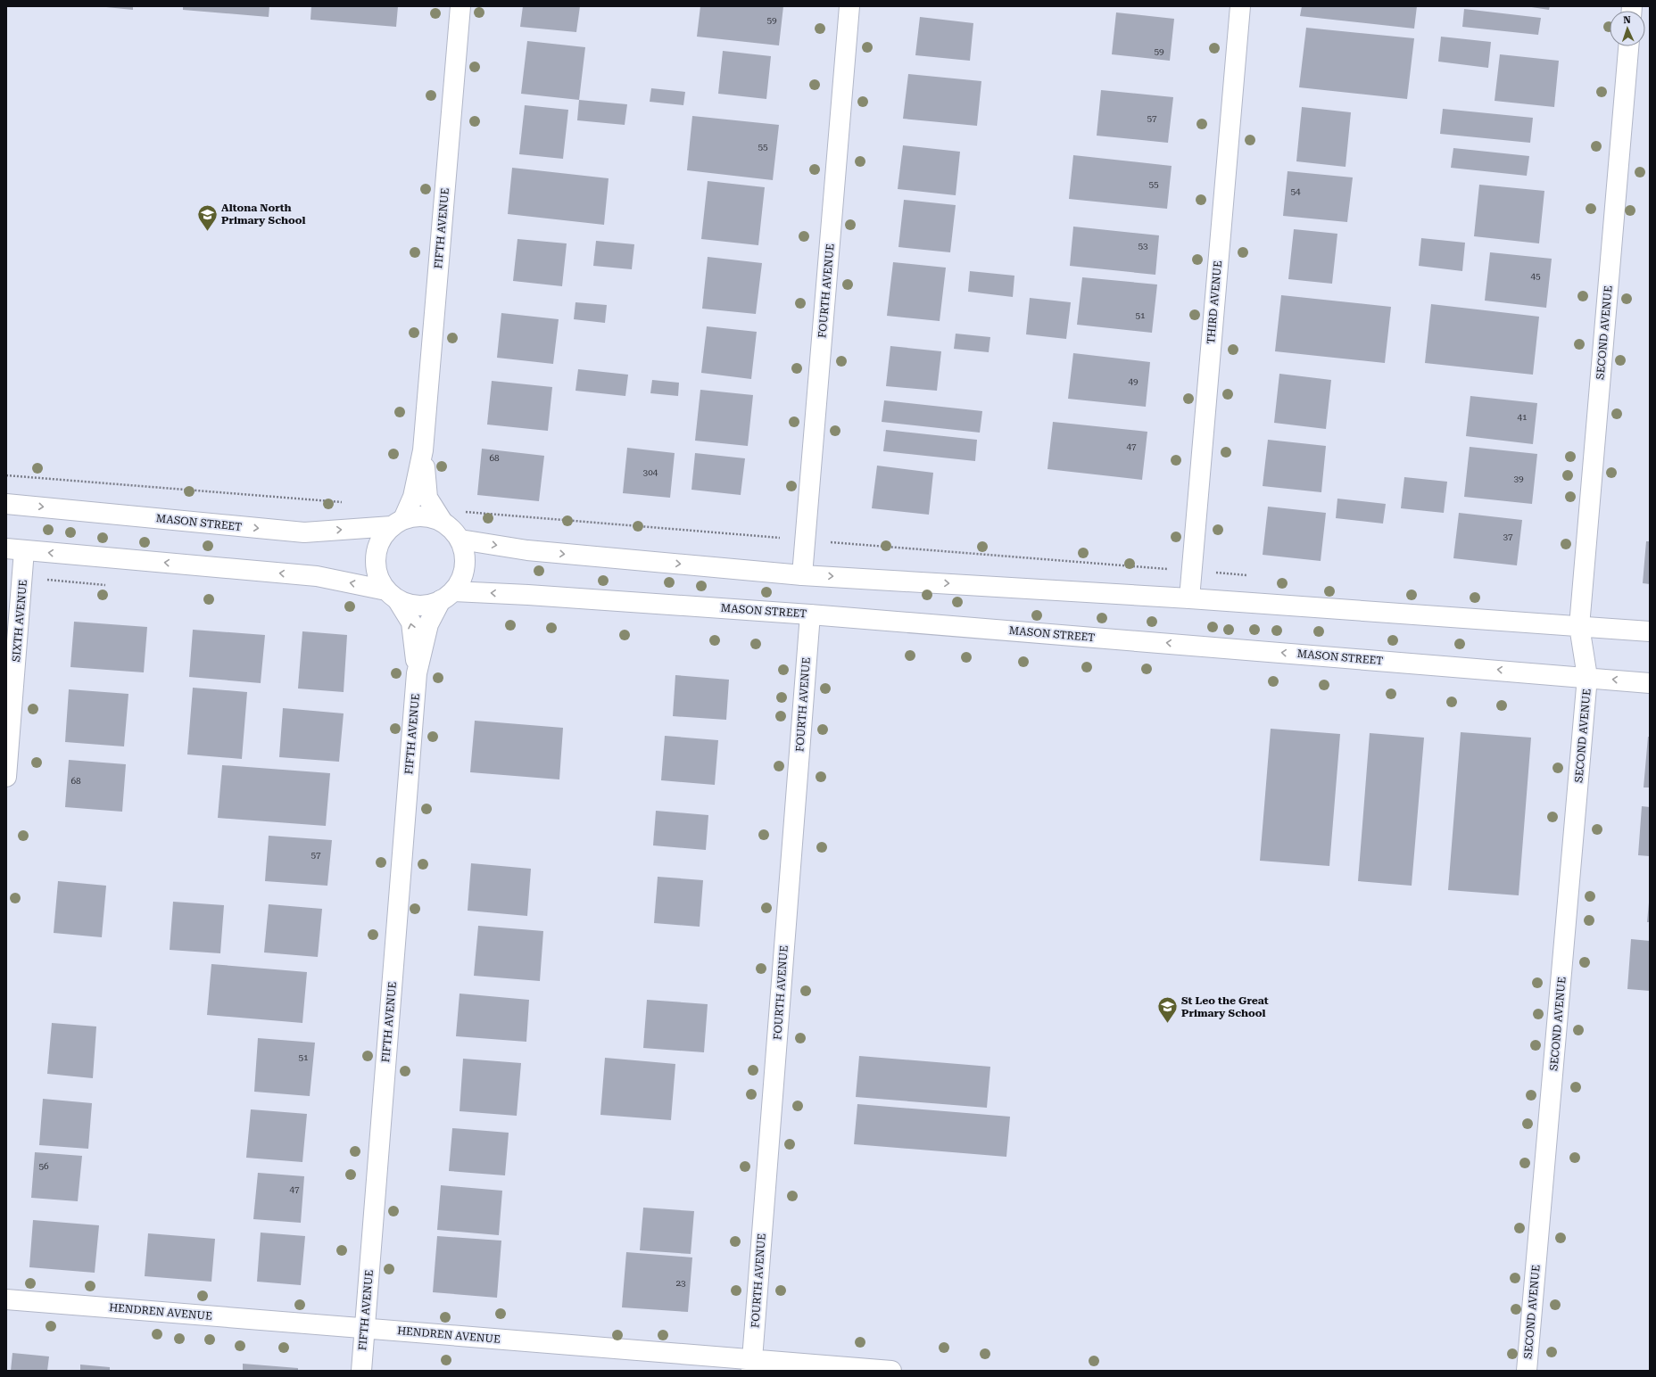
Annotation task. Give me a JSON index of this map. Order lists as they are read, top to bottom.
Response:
{
  "streets": {
    "street": [
      "FIFTH AVENUE",
      "FOURTH AVENUE",
      "THIRD AVENUE",
      "SECOND AVENUE",
      "MASON STREET",
      "SIXTH AVENUE",
      "HENDREN AVENUE"
    ]
  },
  "crossings": [
    ["FIFTH AVENUE", "MASON STREET"],
    ["FIFTH AVENUE", "HENDREN AVENUE"],
    ["FOURTH AVENUE", "MASON STREET"],
    ["FOURTH AVENUE", "HENDREN AVENUE"],
    ["SECOND AVENUE", "MASON STREET"]
  ],
  "places": {
    "school or university": ["Altona North Primary School", "St Leo the Great Primary School"]
  },
  "house_numbers": [
    "59",
    "59",
    "57",
    "55",
    "55",
    "54",
    "53",
    "45",
    "51",
    "49",
    "41",
    "47",
    "68",
    "304",
    "39",
    "37",
    "68",
    "57",
    "51",
    "56",
    "47",
    "23"
  ],
  "north": "top"
}
